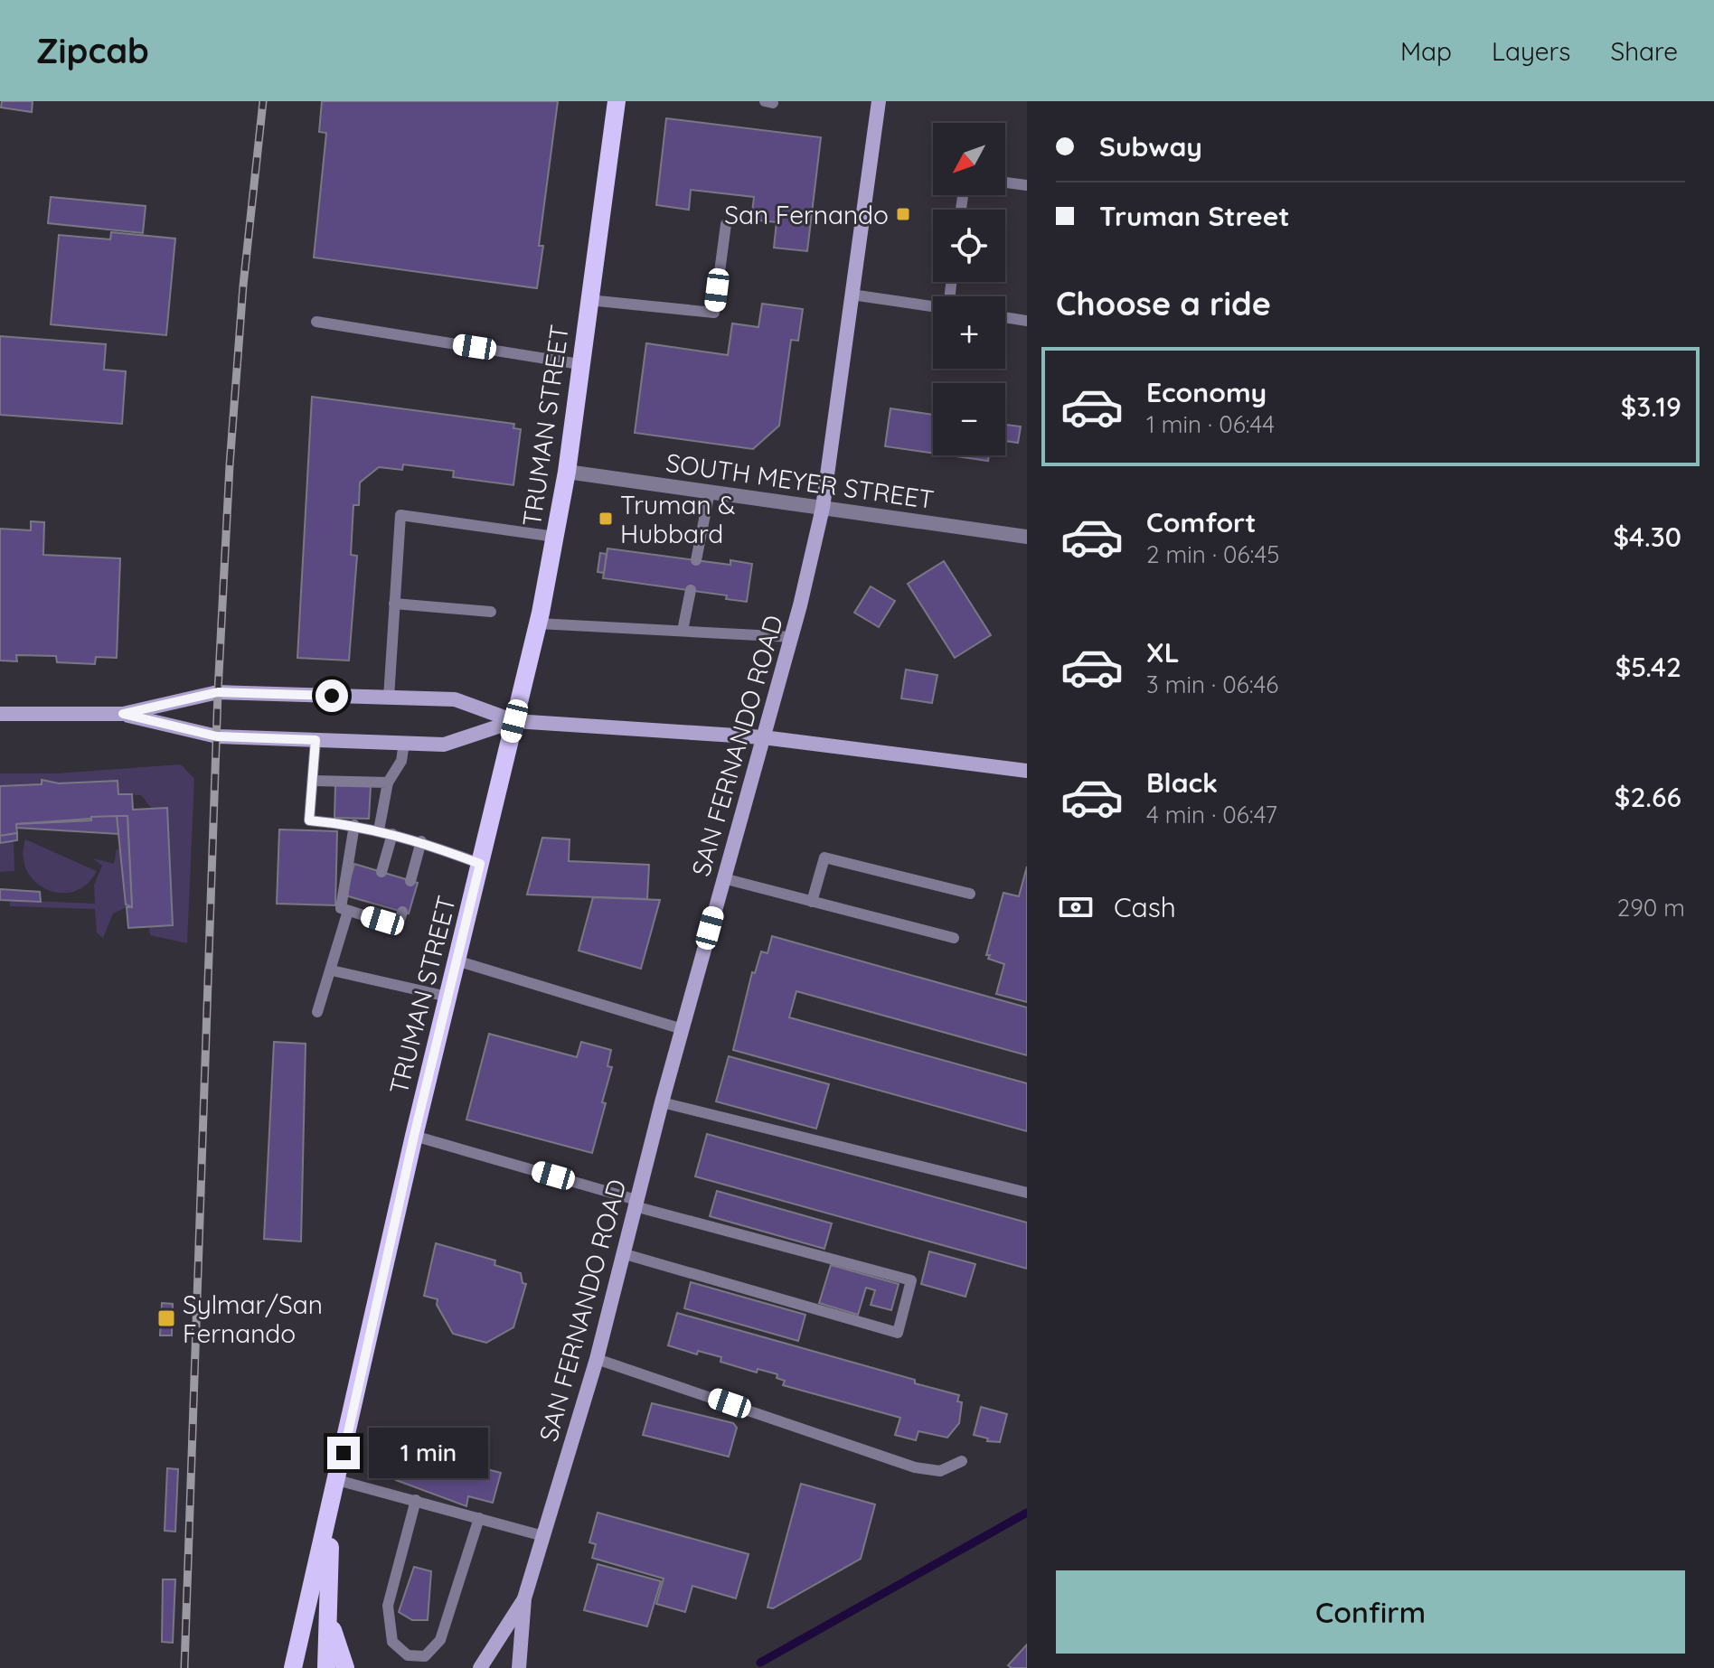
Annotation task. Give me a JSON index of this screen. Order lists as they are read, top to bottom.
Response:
{
  "streets": {
    "main road": ["TRUMAN STREET", "SAN FERNANDO ROAD"],
    "street": ["SOUTH MEYER STREET"]
  },
  "crossings": [
    ["TRUMAN STREET", "SOUTH MEYER STREET"],
    ["SOUTH MEYER STREET", "SAN FERNANDO ROAD"]
  ],
  "places": {
    "transit": ["San Fernando", "Truman & Hubbard", "Sylmar/San Fernando"]
  },
  "north": "bottom left",
  "page": {
    "header": "Zipcab",
    "nav": ["Map", "Layers", "Share"],
    "banner": ["Subway", "Truman Street"],
    "map_buttons": ["+", "−"],
    "heading": "Choose a ride",
    "list": [
      {
        "name": "Economy",
        "note": "1 min · 06:44",
        "value": "$3.19"
      },
      {
        "name": "Comfort",
        "note": "2 min · 06:45",
        "value": "$4.30"
      },
      {
        "name": "XL",
        "note": "3 min · 06:46",
        "value": "$5.42"
      },
      {
        "name": "Black",
        "note": "4 min · 06:47",
        "value": "$2.66"
      }
    ],
    "pay": ["Cash", "290 m"],
    "bubble": "1 min",
    "buttons": "Confirm"
  }
}
